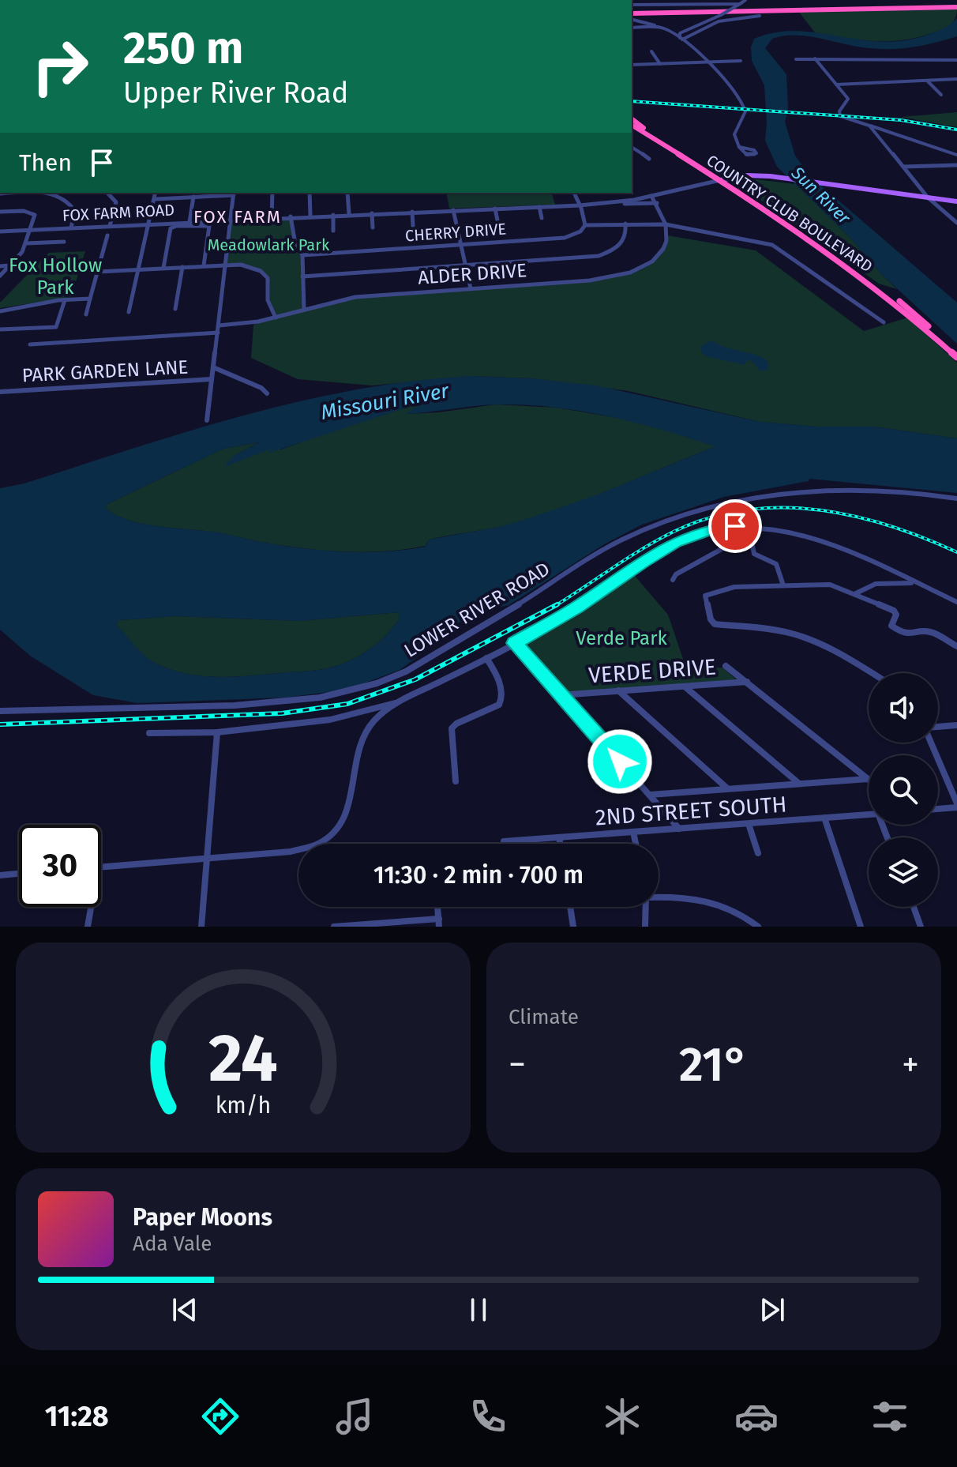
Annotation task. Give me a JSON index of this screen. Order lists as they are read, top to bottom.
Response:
{
  "streets": {
    "highway": ["COUNTRY CLUB BOULEVARD"],
    "street": [
      "FOX FARM ROAD",
      "CHERRY DRIVE",
      "ALDER DRIVE",
      "PARK GARDEN LANE",
      "LOWER RIVER ROAD",
      "VERDE DRIVE",
      "2ND STREET SOUTH"
    ]
  },
  "crossings": [
    ["FOX FARM ROAD", "COUNTRY CLUB BOULEVARD"]
  ],
  "districts": ["FOX FARM"],
  "water": ["Sun River", "Missouri River"],
  "parks": ["Meadowlark Park", "Fox Hollow Park", "Verde Park"],
  "page": {
    "turn": ["250 m", "Upper River Road"],
    "then": "Then",
    "limit": "30",
    "trip": "11:30 · 2 min · 700 m",
    "tile": "Climate",
    "heat": ["−", "21°", "+"],
    "song": ["Paper Moons", "Ada Vale"],
    "tabs": "11:28",
    "gauge": ["24", "km/h"]
  }
}
